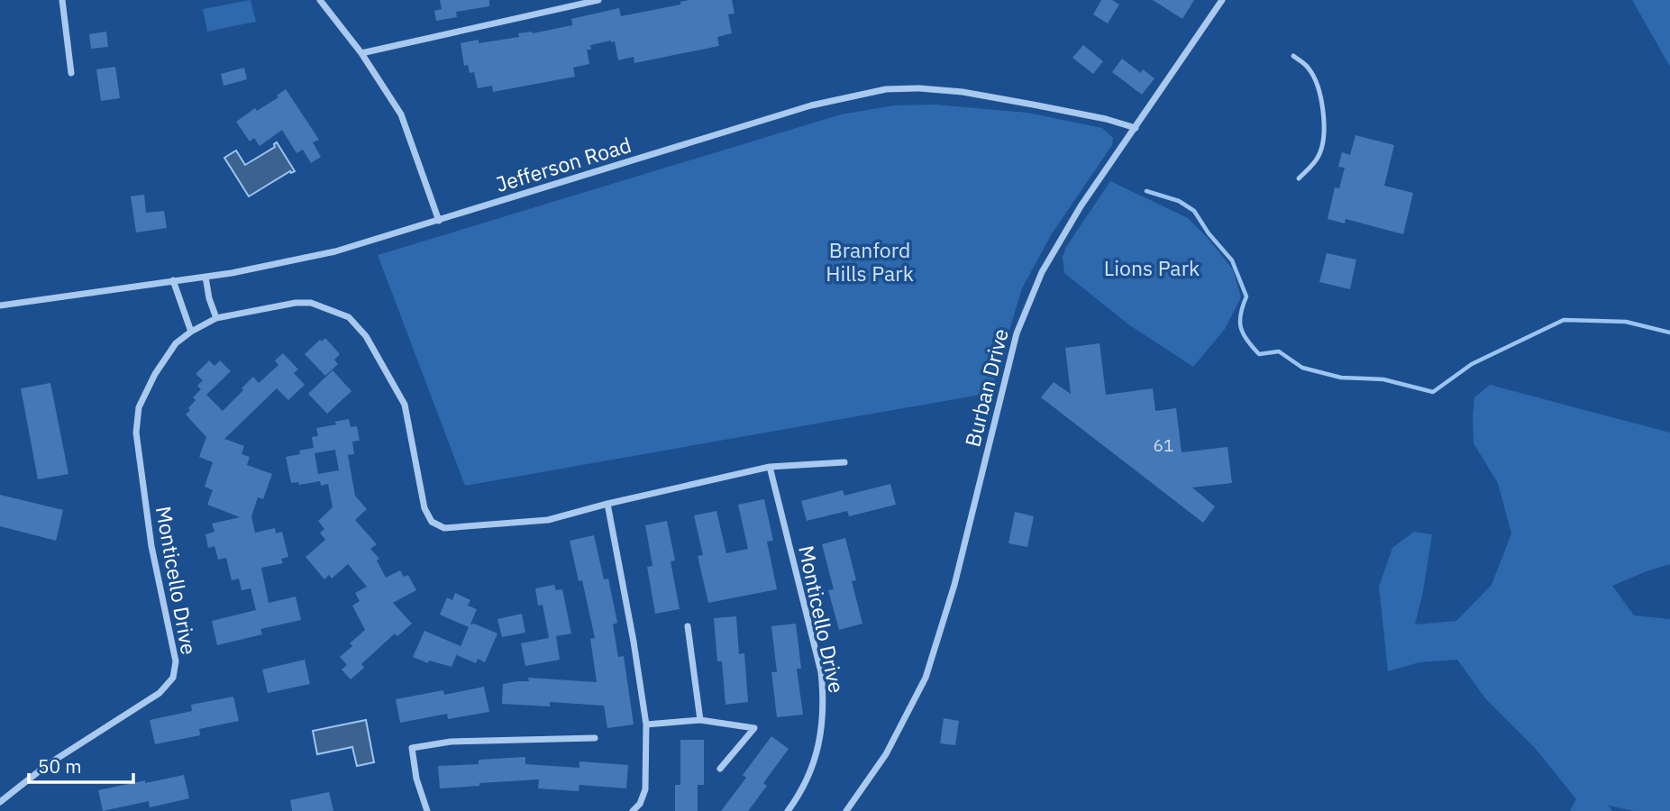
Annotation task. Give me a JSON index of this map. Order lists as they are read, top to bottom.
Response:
{
  "streets": {
    "street": ["Jefferson Road", "Burban Drive", "Monticello Drive"]
  },
  "crossings": [
    ["Jefferson Road", "Burban Drive"]
  ],
  "parks": ["Branford Hills Park", "Lions Park"],
  "house_numbers": ["61"],
  "scale_bar": "50 m"
}
